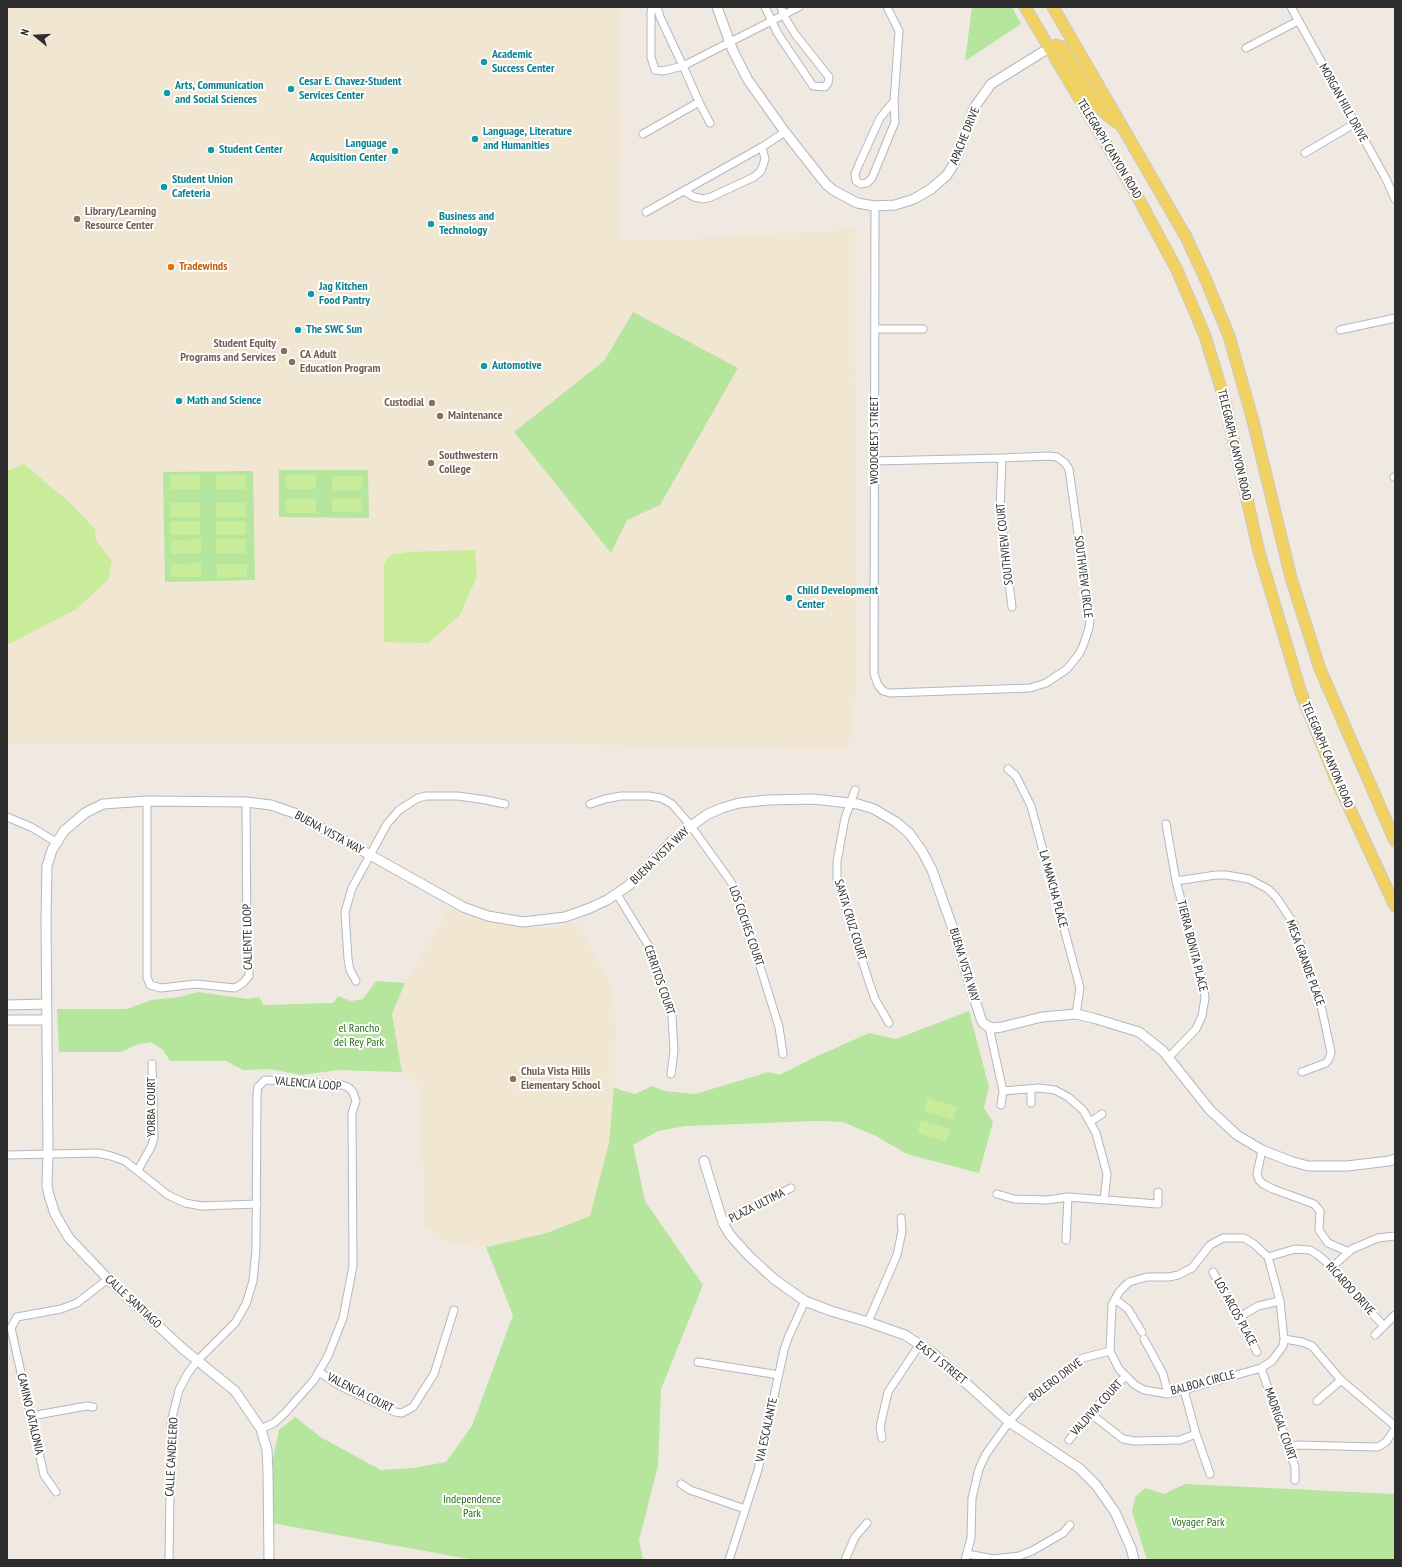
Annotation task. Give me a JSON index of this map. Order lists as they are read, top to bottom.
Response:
{
  "streets": {
    "main road": ["TELEGRAPH CANYON ROAD"],
    "street": [
      "MORGAN HILL DRIVE",
      "APACHE DRIVE",
      "WOODCREST STREET",
      "SOUTHVIEW COURT",
      "SOUTHVIEW CIRCLE",
      "BUENA VISTA WAY",
      "LA MANCHA PLACE",
      "SANTA CRUZ COURT",
      "LOS COCHES COURT",
      "CALIENTE LOOP",
      "TIERRA BONITA PLACE",
      "MESA GRANDE PLACE",
      "CERRITOS COURT",
      "VALENCIA LOOP",
      "YORBA COURT",
      "PLAZA ULTIMA",
      "RICARDO DRIVE",
      "CALLE SANTIAGO",
      "LOS ARCOS PLACE",
      "EAST J STREET",
      "BOLERO DRIVE",
      "BALBOA CIRCLE",
      "VALENCIA COURT",
      "VALDIVIA COURT",
      "CAMINO CATALONIA",
      "MADRIGAL COURT",
      "VIA ESCALANTE",
      "CALLE CANDELERO"
    ]
  },
  "crossings": [
    ["APACHE DRIVE", "TELEGRAPH CANYON ROAD"],
    ["APACHE DRIVE", "WOODCREST STREET"],
    ["WOODCREST STREET", "SOUTHVIEW CIRCLE"],
    ["SOUTHVIEW COURT", "SOUTHVIEW CIRCLE"],
    ["BUENA VISTA WAY", "SANTA CRUZ COURT"],
    ["BUENA VISTA WAY", "LOS COCHES COURT"],
    ["BUENA VISTA WAY", "CALIENTE LOOP"],
    ["BUENA VISTA WAY", "CERRITOS COURT"],
    ["BUENA VISTA WAY", "CALLE SANTIAGO"],
    ["TIERRA BONITA PLACE", "MESA GRANDE PLACE"],
    ["VALENCIA LOOP", "CALLE SANTIAGO"],
    ["VALENCIA LOOP", "VALENCIA COURT"],
    ["VALENCIA LOOP", "CALLE CANDELERO"],
    ["PLAZA ULTIMA", "EAST J STREET"],
    ["RICARDO DRIVE", "BALBOA CIRCLE"],
    ["CALLE SANTIAGO", "CAMINO CATALONIA"],
    ["CALLE SANTIAGO", "CALLE CANDELERO"],
    ["EAST J STREET", "BOLERO DRIVE"],
    ["EAST J STREET", "VIA ESCALANTE"],
    ["BOLERO DRIVE", "BALBOA CIRCLE"],
    ["BALBOA CIRCLE", "VALDIVIA COURT"],
    ["BALBOA CIRCLE", "MADRIGAL COURT"]
  ],
  "parks": ["el Rancho del Rey Park", "Independence Park", "Voyager Park"],
  "places": [
    "Academic Success Center",
    "Cesar E. Chavez-Student Services Center",
    "Arts, Communication and Social Sciences",
    "Language, Literature and Humanities",
    "Student Center",
    "Language Acquisition Center",
    "Student Union Cafeteria",
    "Library/Learning Resource Center",
    "Business and Technology",
    "Tradewinds",
    "Jag Kitchen Food Pantry",
    "The SWC Sun",
    "Student Equity Programs and Services",
    "CA Adult Education Program",
    "Automotive",
    "Math and Science",
    "Custodial",
    "Maintenance",
    "Southwestern College",
    "Child Development Center",
    "Chula Vista Hills Elementary School"
  ],
  "north": "left"
}
